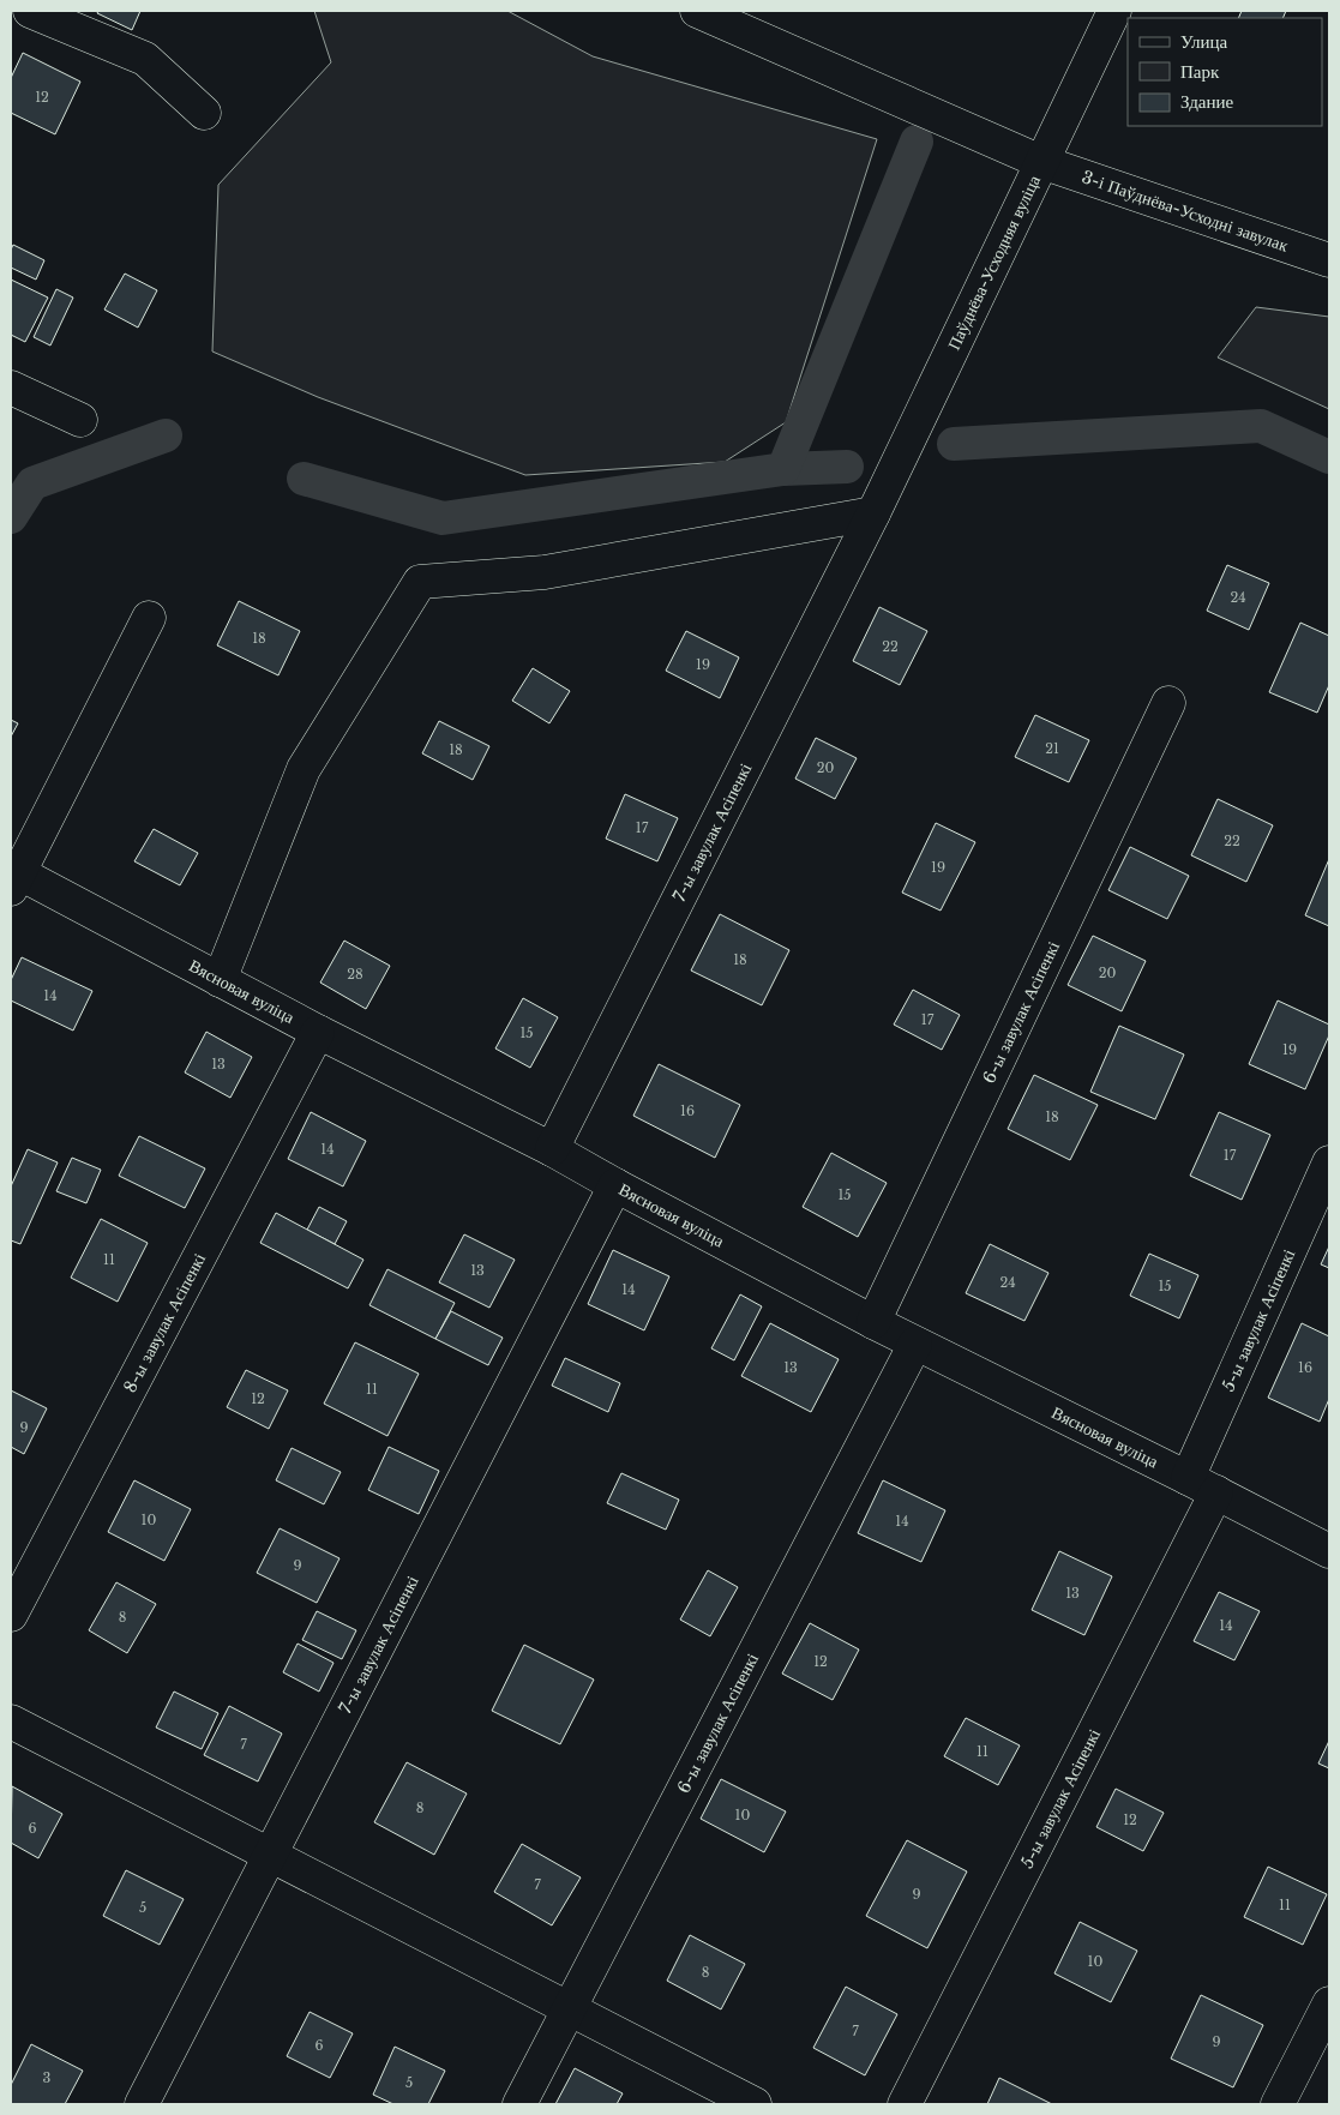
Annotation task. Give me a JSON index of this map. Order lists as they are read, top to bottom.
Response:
{
  "streets": {
    "street": [
      "3-і Паўднёва-Усходні завулак",
      "Паўднёва-Усходняя вуліца",
      "7-ы завулак Асіпенкі",
      "Вясновая вуліца",
      "6-ы завулак Асіпенкі",
      "5-ы завулак Асіпенкі",
      "8-ы завулак Асіпенкі"
    ]
  },
  "crossings": [
    ["3-і Паўднёва-Усходні завулак", "Паўднёва-Усходняя вуліца"],
    ["Паўднёва-Усходняя вуліца", "7-ы завулак Асіпенкі"],
    ["7-ы завулак Асіпенкі", "Вясновая вуліца"],
    ["Вясновая вуліца", "6-ы завулак Асіпенкі"],
    ["Вясновая вуліца", "5-ы завулак Асіпенкі"],
    ["Вясновая вуліца", "8-ы завулак Асіпенкі"]
  ],
  "house_numbers": [
    "12",
    "24",
    "18",
    "22",
    "19",
    "21",
    "18",
    "20",
    "17",
    "22",
    "19",
    "18",
    "20",
    "28",
    "14",
    "17",
    "15",
    "19",
    "13",
    "16",
    "18",
    "14",
    "17",
    "15",
    "11",
    "13",
    "24",
    "15",
    "14",
    "13",
    "16",
    "11",
    "12",
    "9",
    "10",
    "14",
    "9",
    "13",
    "8",
    "14",
    "12",
    "7",
    "11",
    "8",
    "10",
    "12",
    "6",
    "7",
    "9",
    "11",
    "5",
    "10",
    "8",
    "7",
    "9",
    "6",
    "3",
    "5"
  ],
  "legend": ["Улица", "Парк", "Здание"]
}
